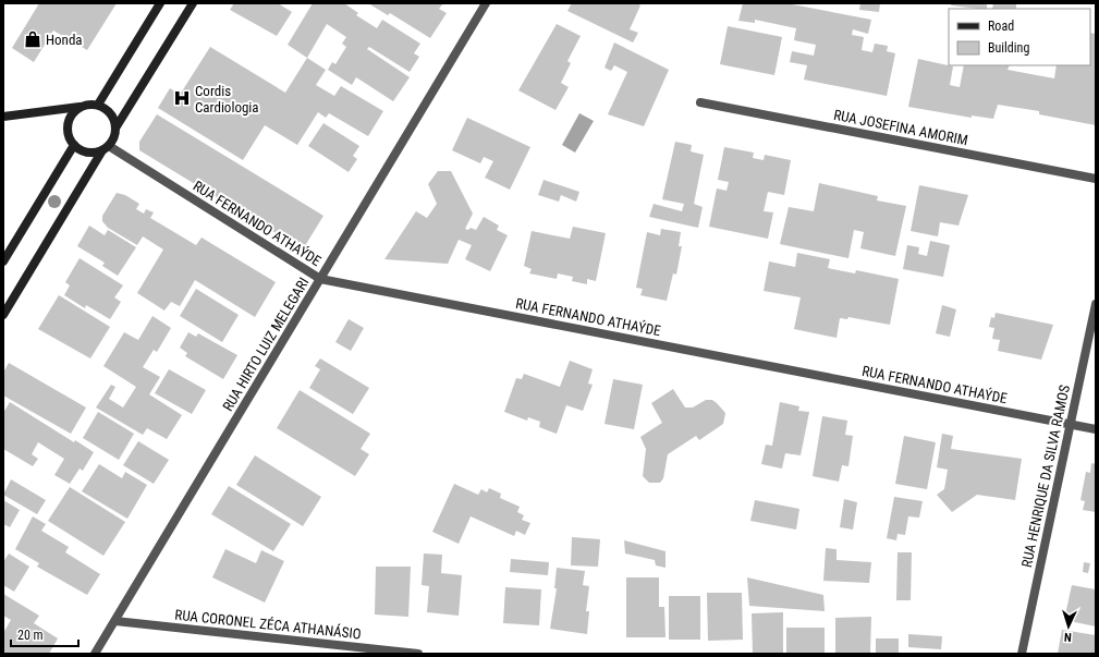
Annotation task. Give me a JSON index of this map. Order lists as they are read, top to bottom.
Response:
{
  "streets": {
    "street": [
      "RUA JOSEFINA AMORIM",
      "RUA FERNANDO ATHAÝDE",
      "RUA HIRTO LUIZ MELEGARI",
      "RUA HENRIQUE DA SILVA RAMOS",
      "RUA CORONEL ZÉCA ATHANÁSIO"
    ]
  },
  "crossings": [
    ["RUA FERNANDO ATHAÝDE", "RUA HIRTO LUIZ MELEGARI"],
    ["RUA FERNANDO ATHAÝDE", "RUA HENRIQUE DA SILVA RAMOS"],
    ["RUA HIRTO LUIZ MELEGARI", "RUA CORONEL ZÉCA ATHANÁSIO"]
  ],
  "places": {
    "shop": ["Honda"],
    "hospital": ["Cordis Cardiologia"]
  },
  "legend": ["Road", "Building"],
  "scale_bar": "20 m",
  "north": "bottom"
}
